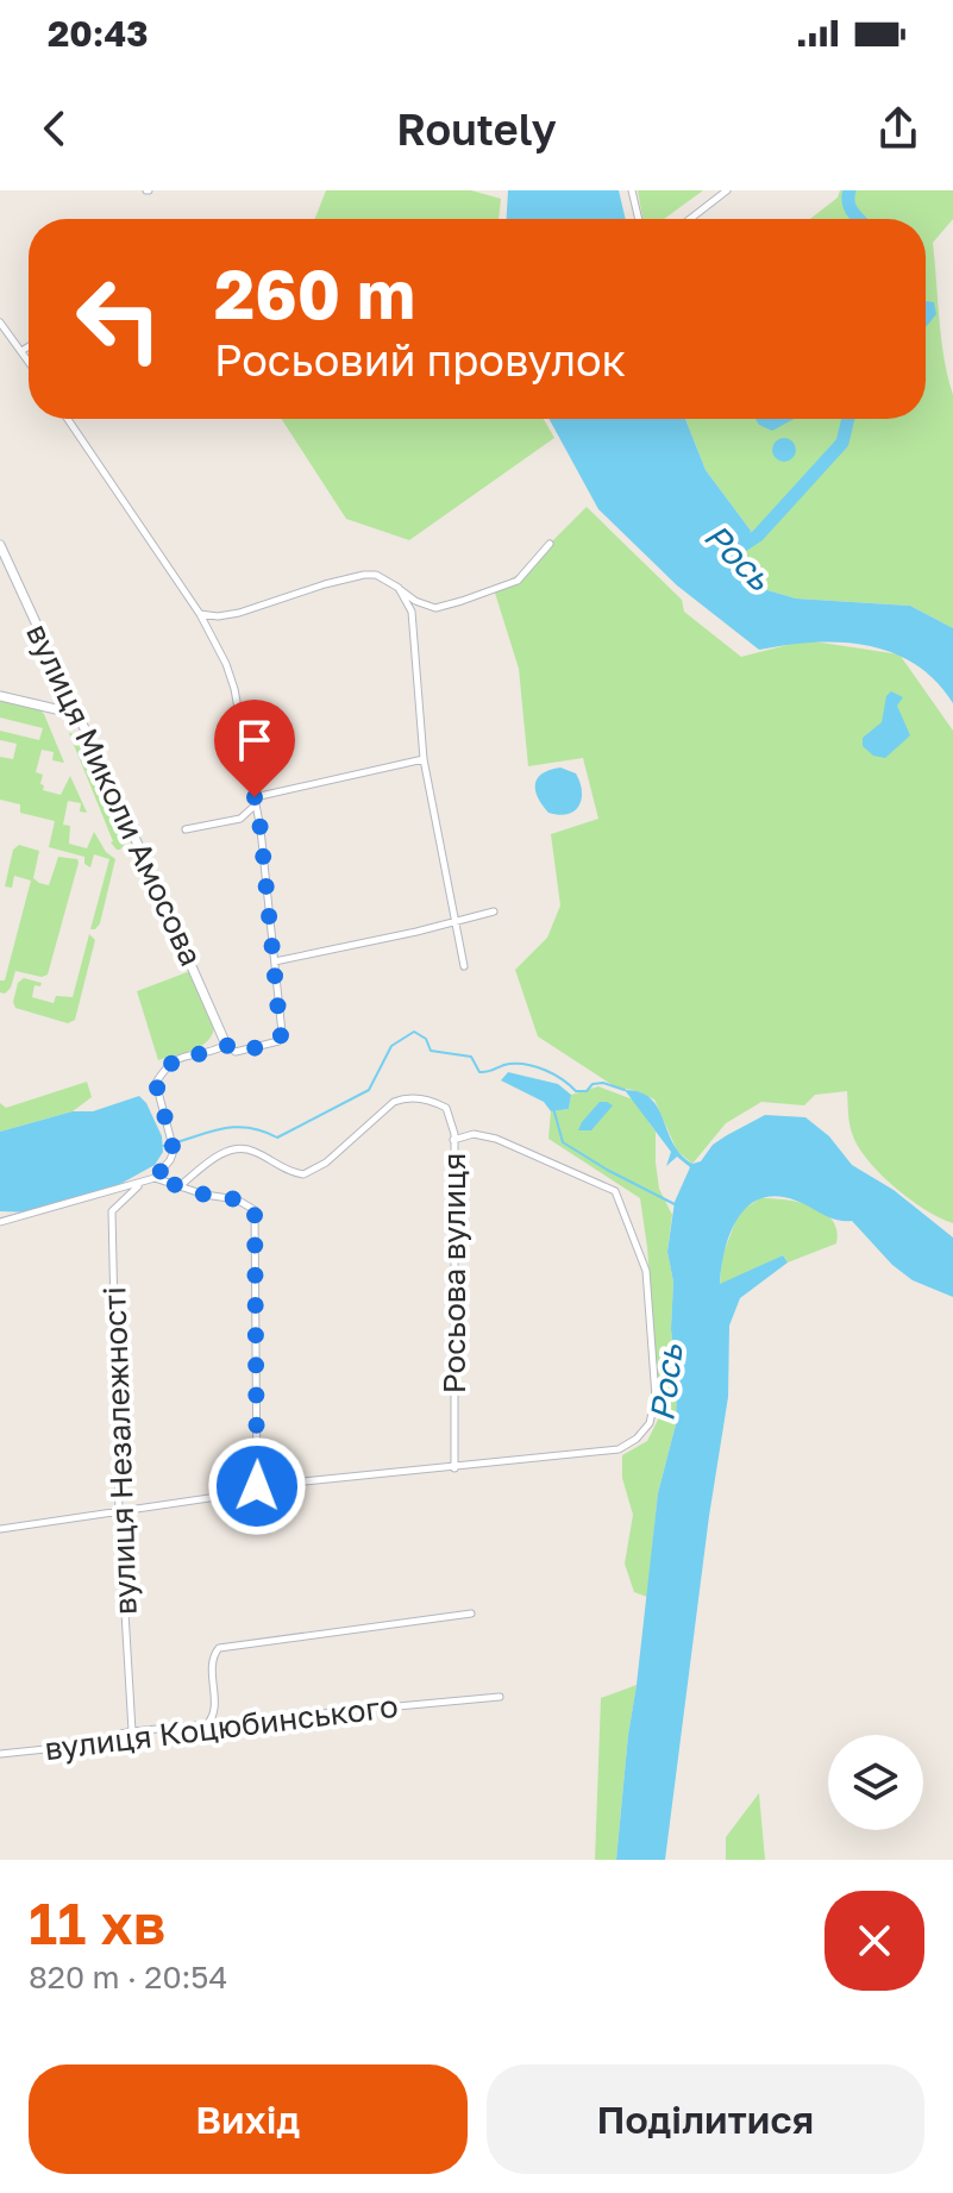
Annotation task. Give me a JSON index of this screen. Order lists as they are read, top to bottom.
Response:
{
  "streets": {
    "street": [
      "вулиця Миколи Амосова",
      "Росьова вулиця",
      "вулиця Незалежності",
      "вулиця Коцюбинського"
    ]
  },
  "crossings": [
    ["вулиця Незалежності", "вулиця Коцюбинського"]
  ],
  "water": ["Рось"],
  "page": {
    "status": "20:43",
    "header": "Routely",
    "turn": ["260 m", "Росьовий провулок"],
    "heading": ["11 хв", "820 m · 20:54"],
    "buttons": ["Вихід", "Поділитися"]
  }
}
